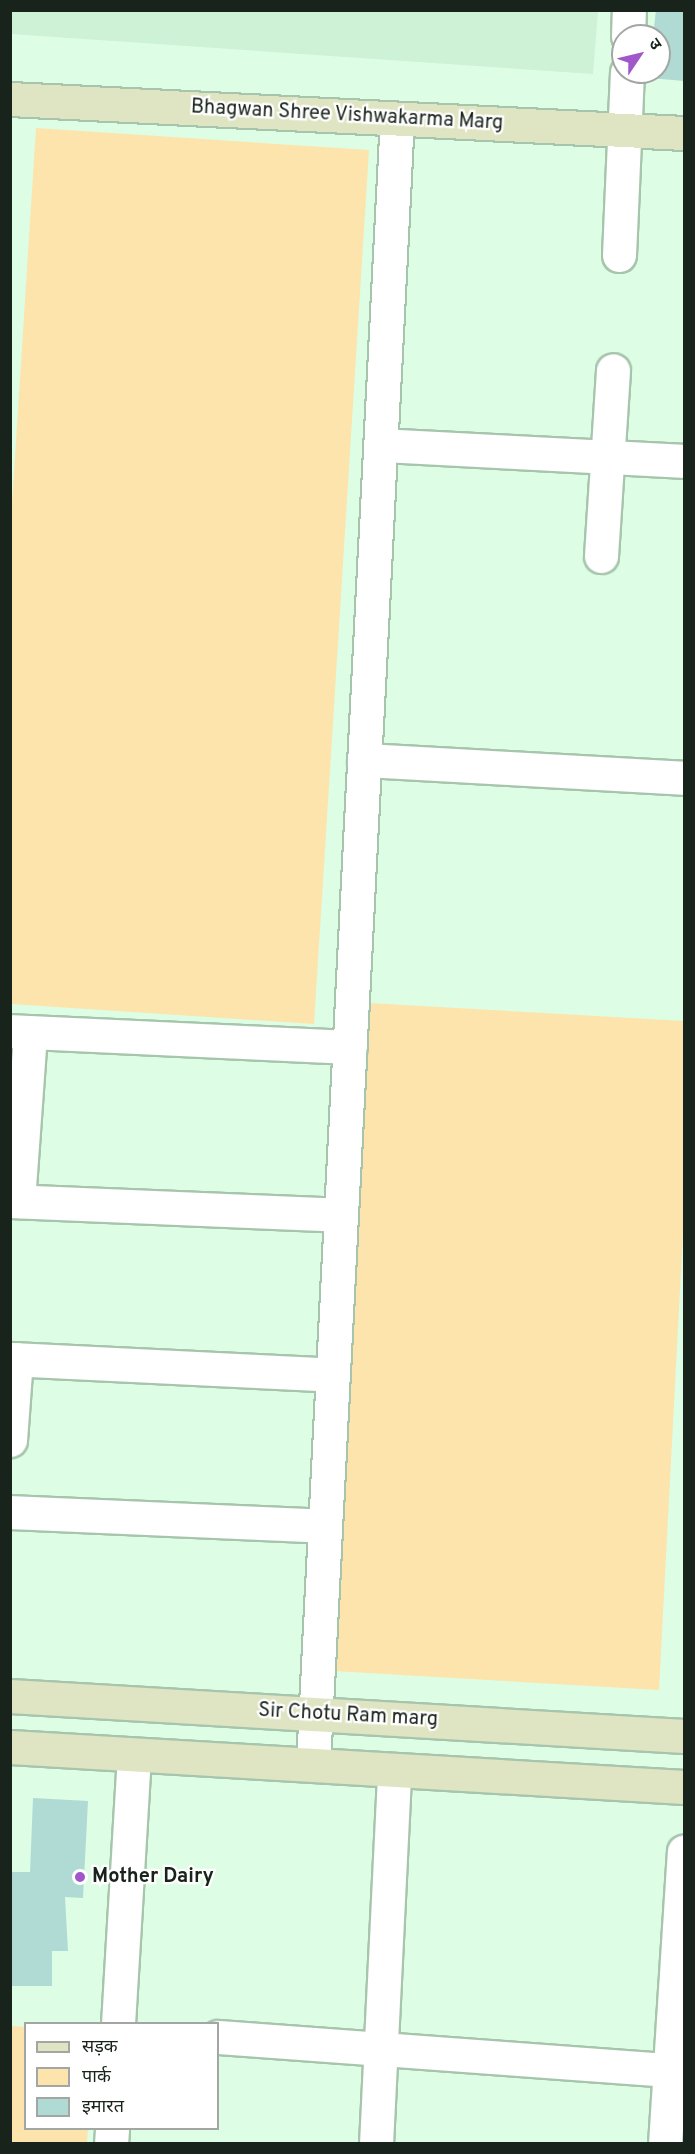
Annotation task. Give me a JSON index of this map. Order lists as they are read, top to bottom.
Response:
{
  "streets": {
    "street": ["Bhagwan Shree Vishwakarma Marg", "Sir Chotu Ram marg"]
  },
  "places": ["Mother Dairy"],
  "legend": ["सड़क", "पार्क", "इमारत"],
  "north": "top right"
}
